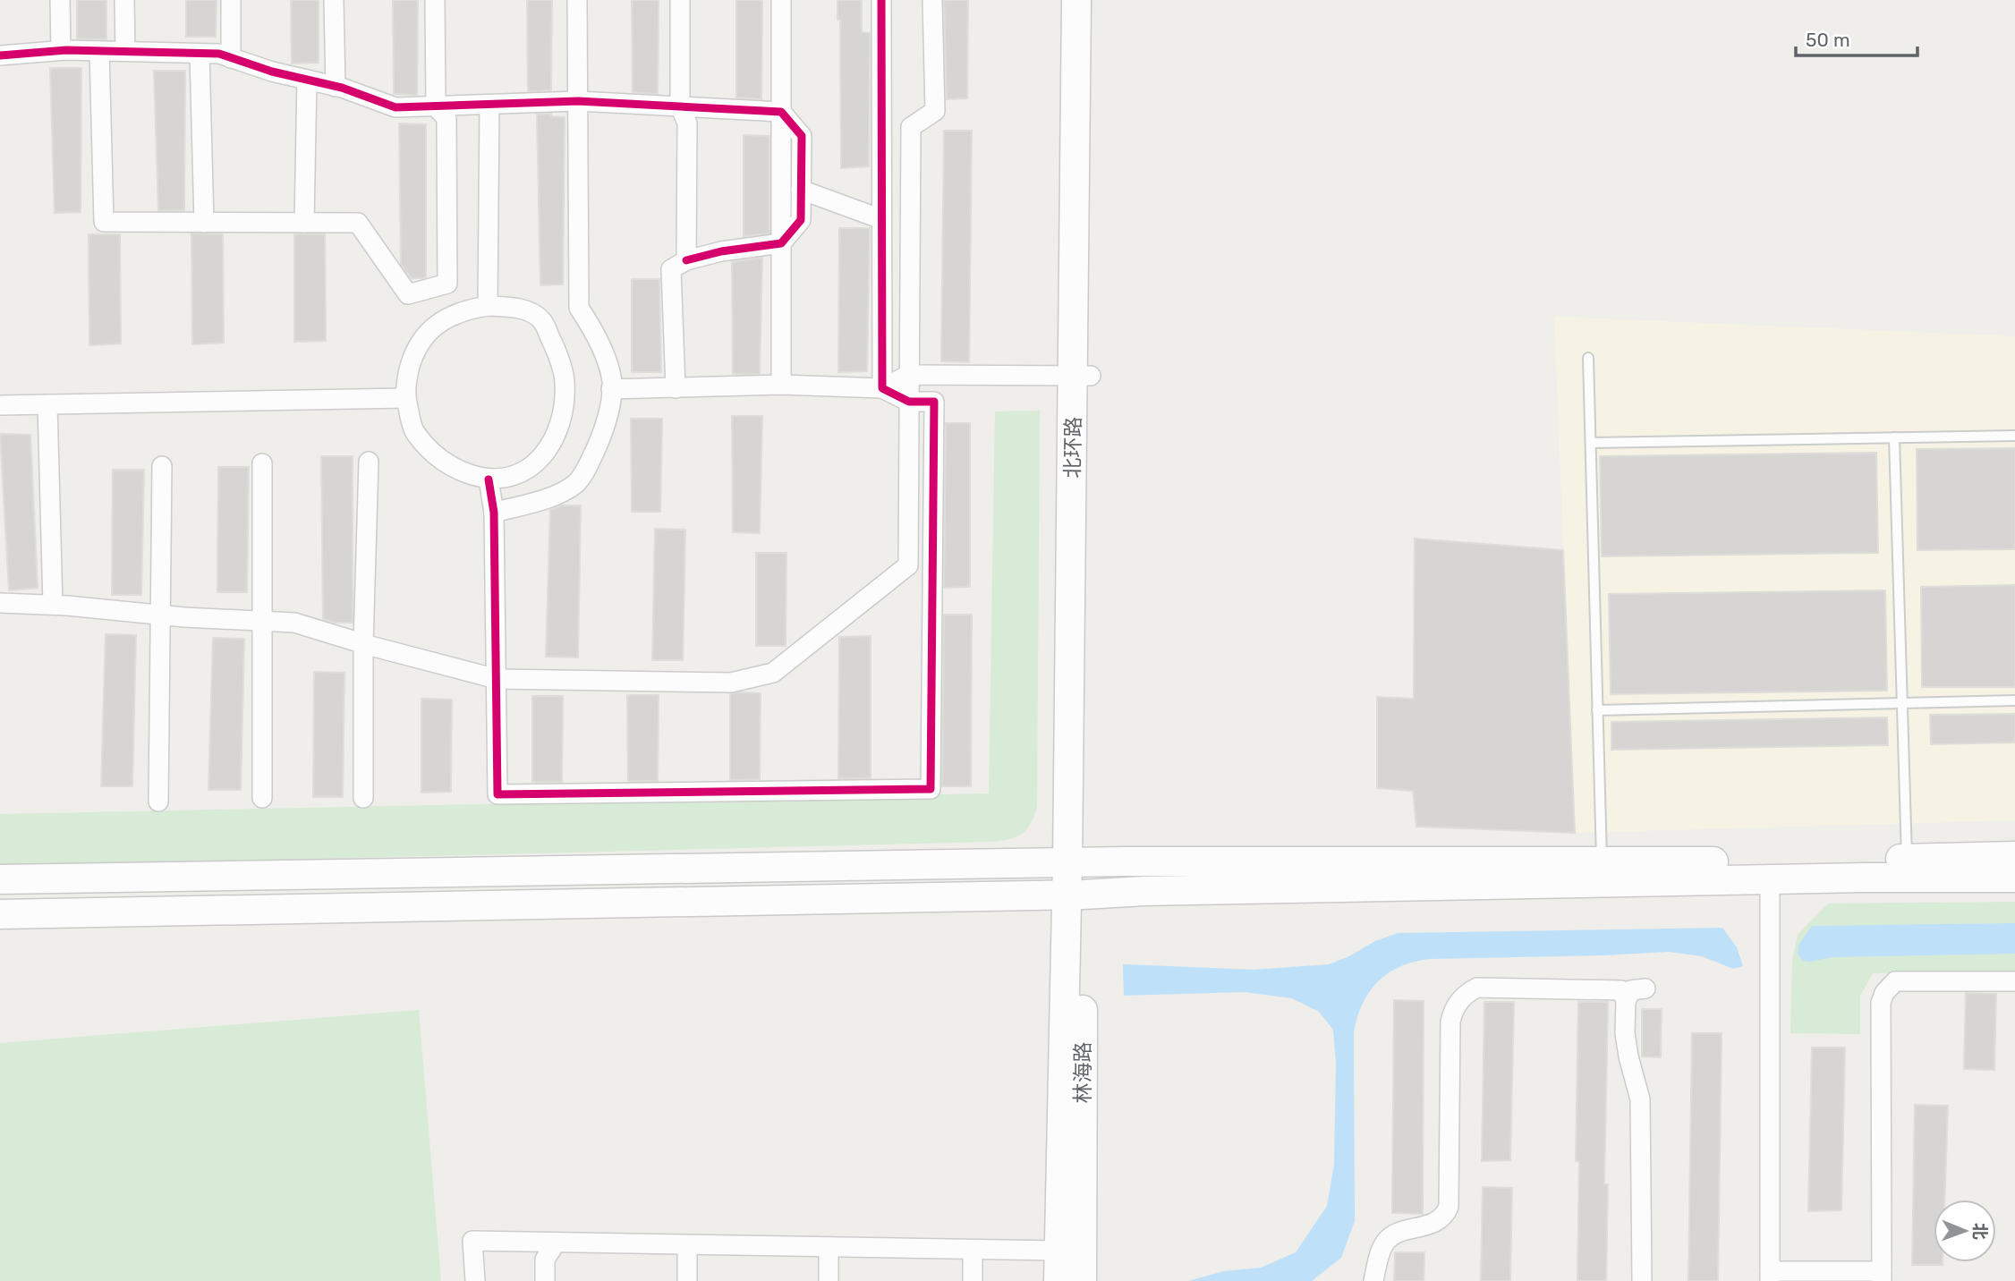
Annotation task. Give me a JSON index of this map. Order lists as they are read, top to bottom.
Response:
{
  "streets": {
    "main road": ["北环路", "林海路"]
  },
  "crossings": [
    ["北环路", "林海路"]
  ],
  "scale_bar": "50 m",
  "north": "right"
}
